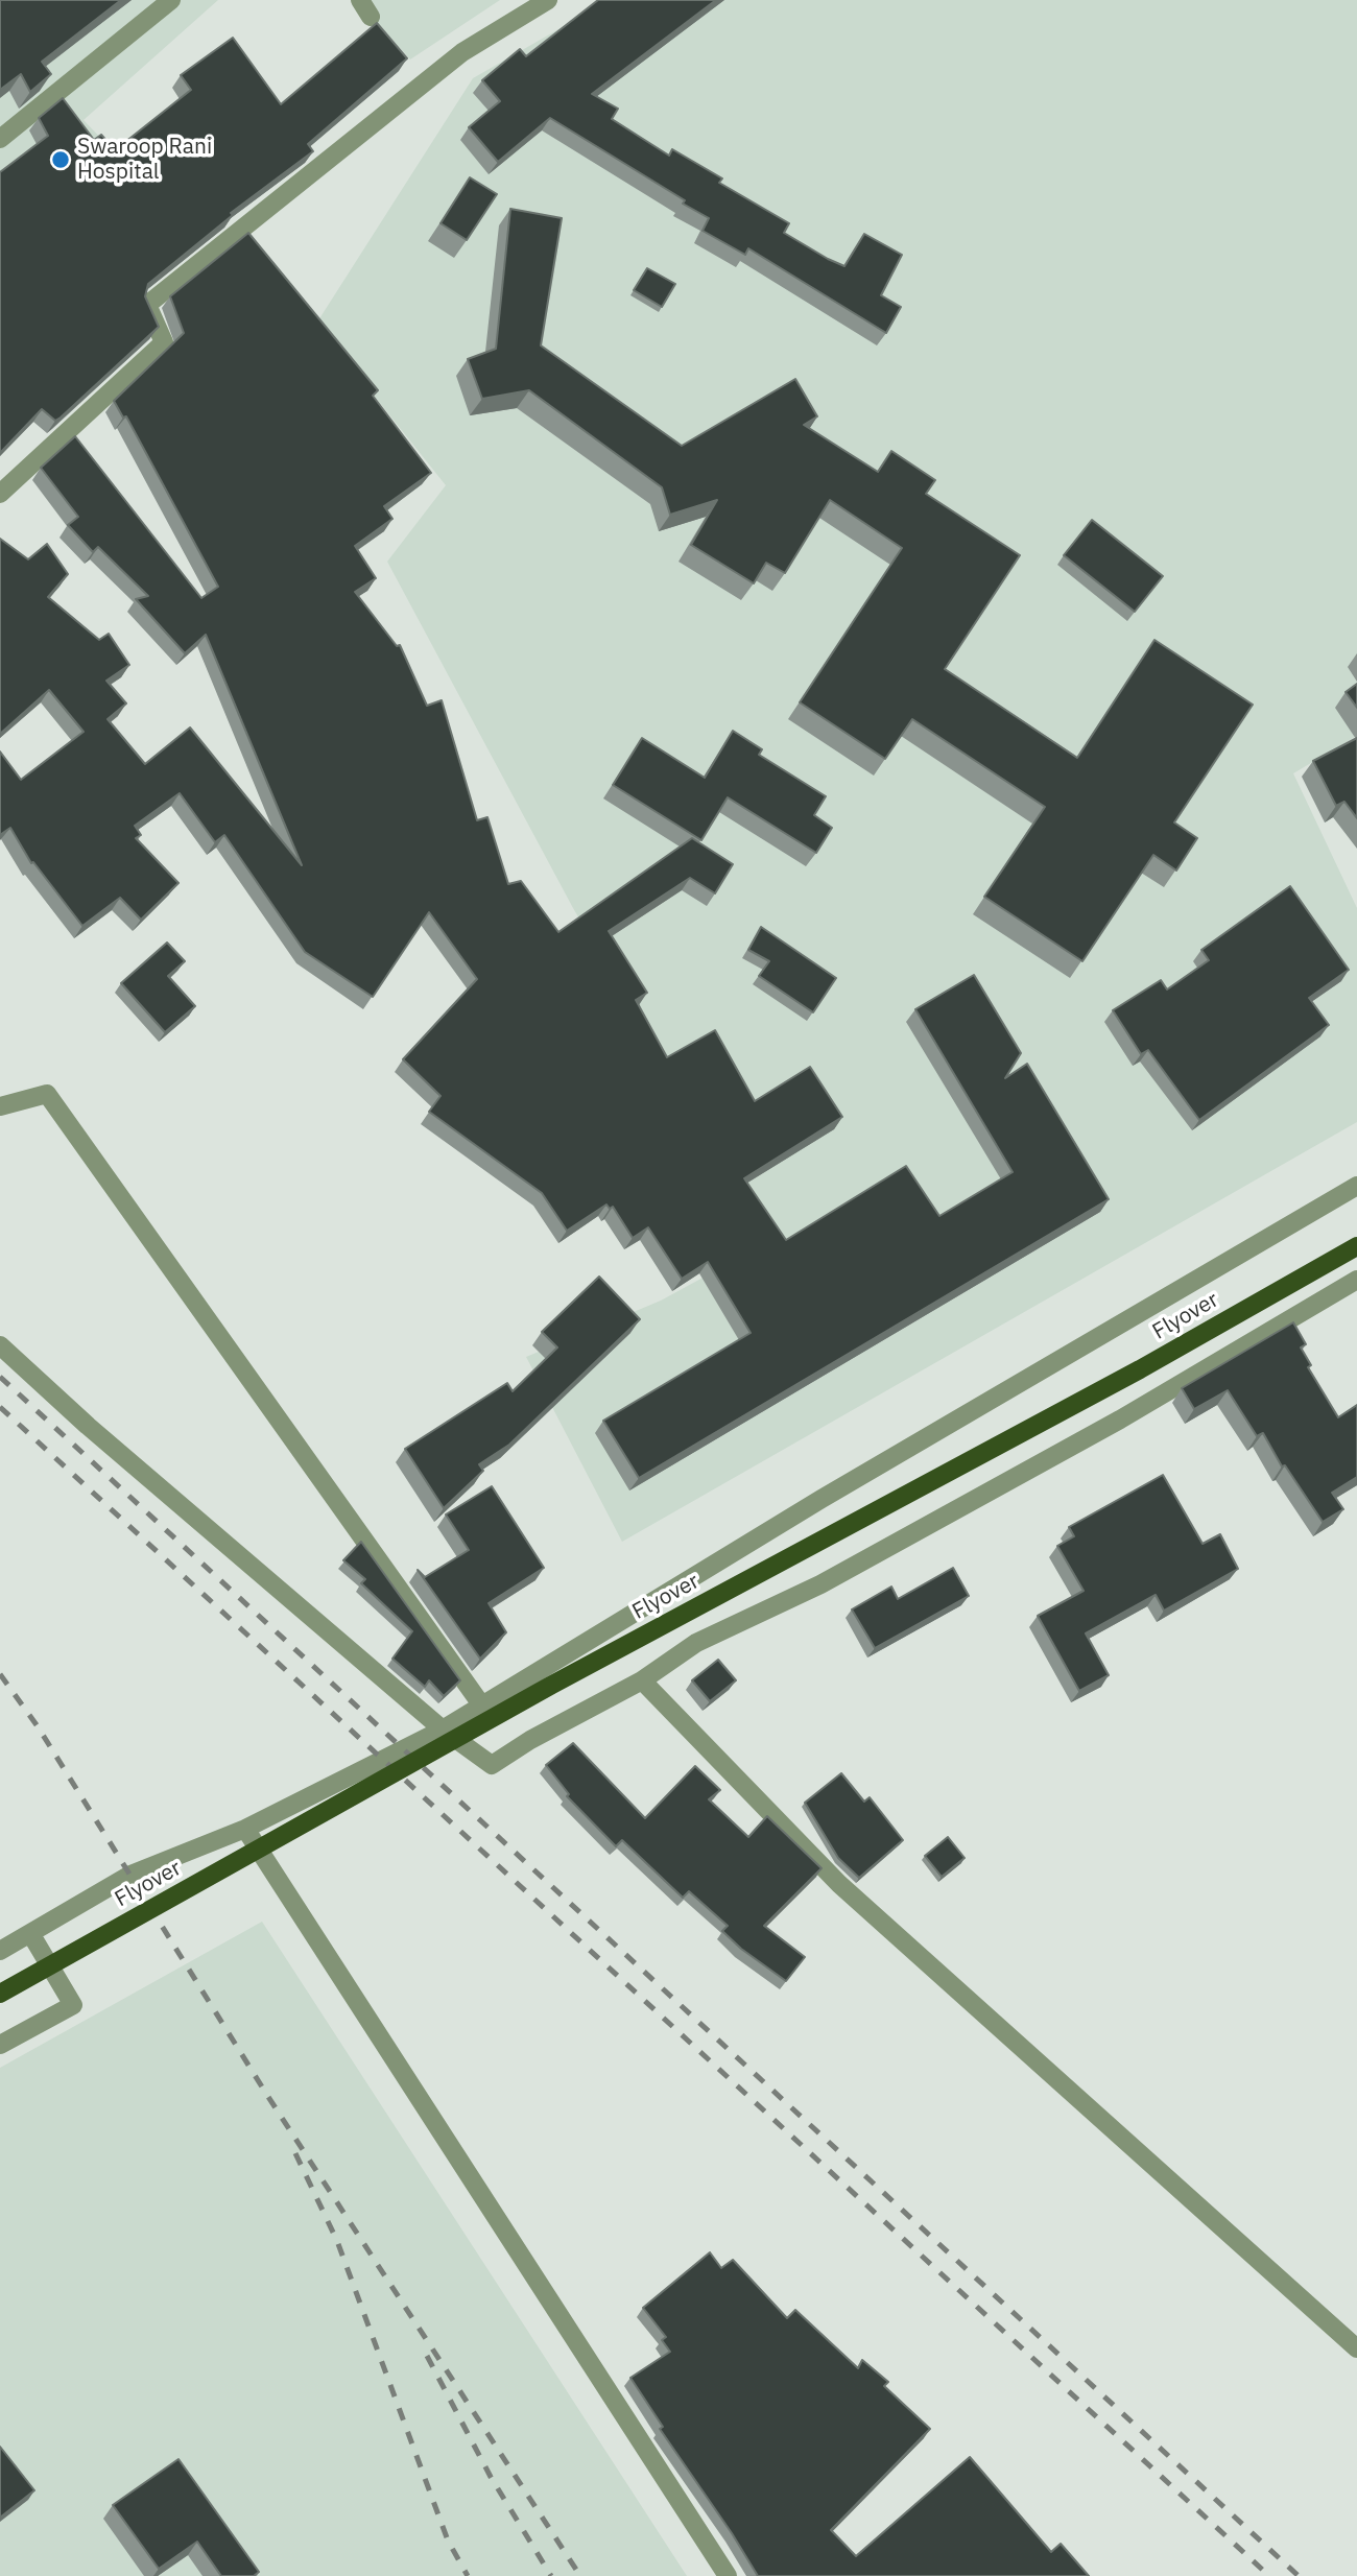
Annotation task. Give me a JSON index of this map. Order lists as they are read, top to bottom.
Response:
{
  "streets": {
    "main road": ["Flyover"]
  },
  "places": ["Swaroop Rani Hospital"]
}
